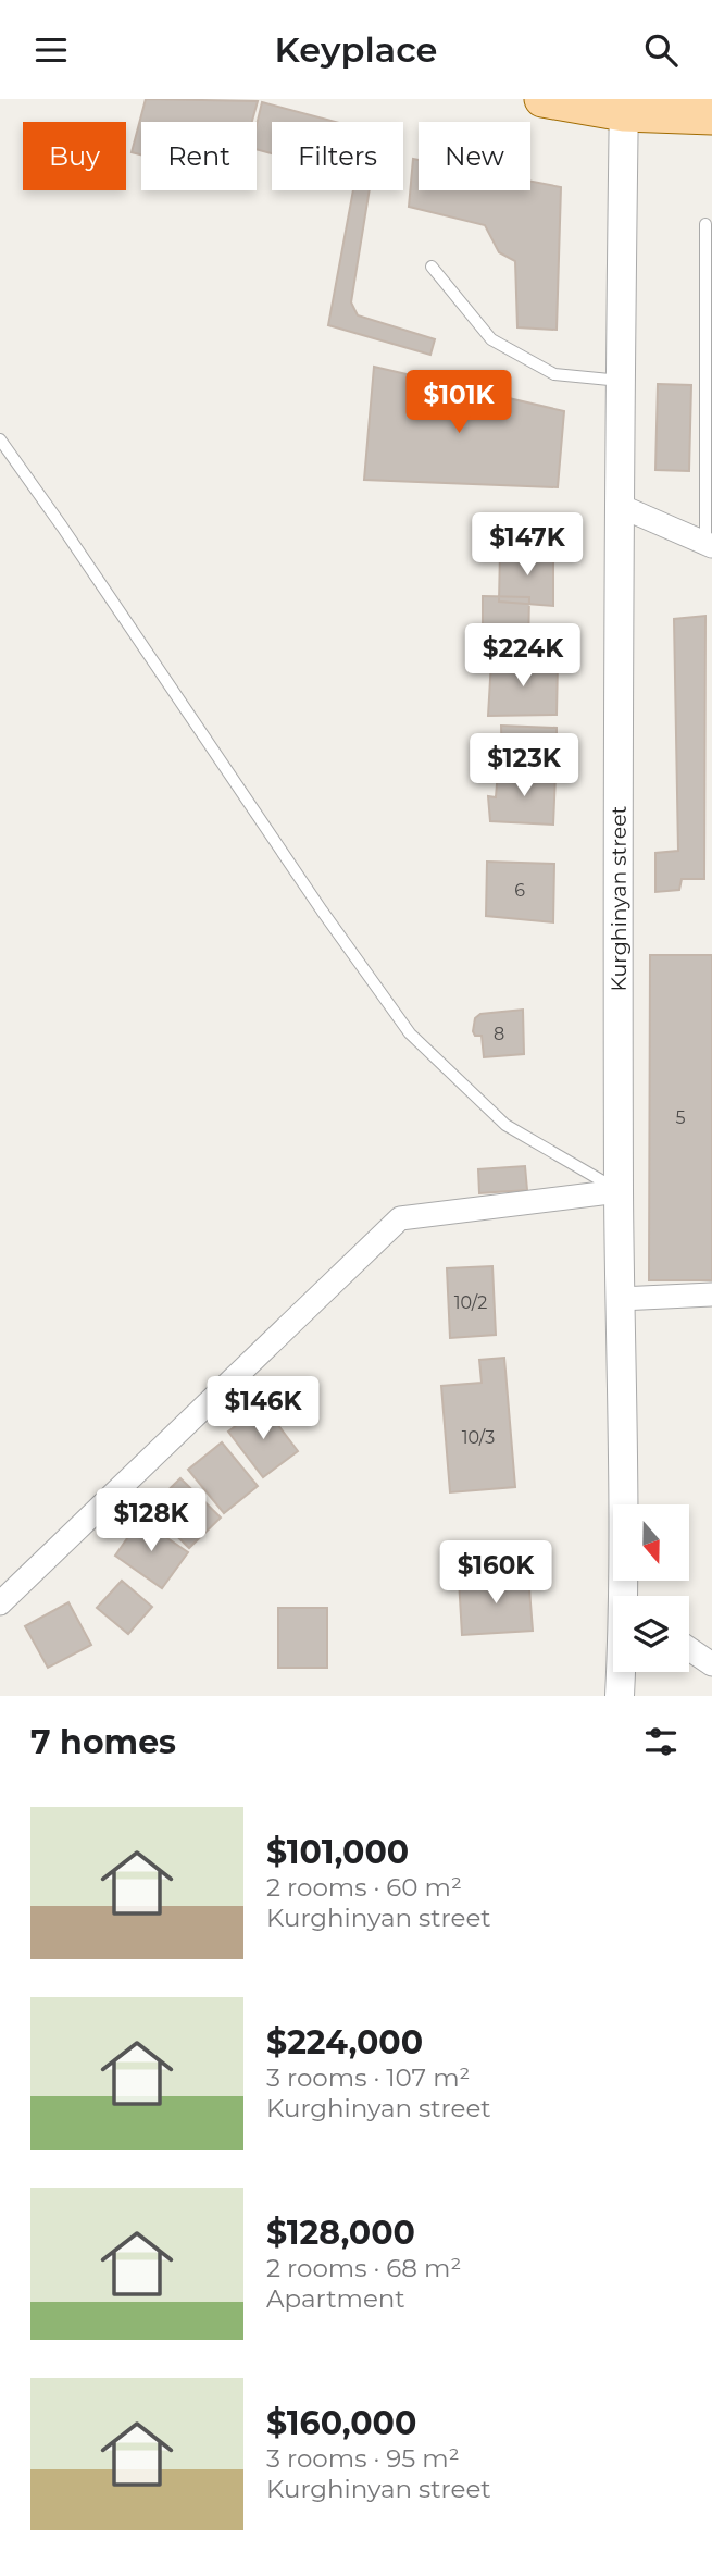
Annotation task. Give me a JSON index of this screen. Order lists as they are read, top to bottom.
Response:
{
  "streets": {
    "street": ["Kurghinyan street"]
  },
  "house_numbers": [
    "6",
    "8",
    "5",
    "10/2",
    "10/3"
  ],
  "north": "bottom",
  "page": {
    "header": "Keyplace",
    "chip": [
      "Buy",
      "Rent",
      "Filters",
      "New"
    ],
    "price": [
      "$101K",
      "$147K",
      "$224K",
      "$123K",
      "$146K",
      "$128K",
      "$160K"
    ],
    "heading": "7 homes",
    "list": [
      {
        "name": "$101,000",
        "note": "2 rooms · 60 m² · Kurghinyan street"
      },
      {
        "name": "$224,000",
        "note": "3 rooms · 107 m² · Kurghinyan street"
      },
      {
        "name": "$128,000",
        "note": "2 rooms · 68 m² · Apartment"
      },
      {
        "name": "$160,000",
        "note": "3 rooms · 95 m² · Kurghinyan street"
      }
    ]
  }
}
